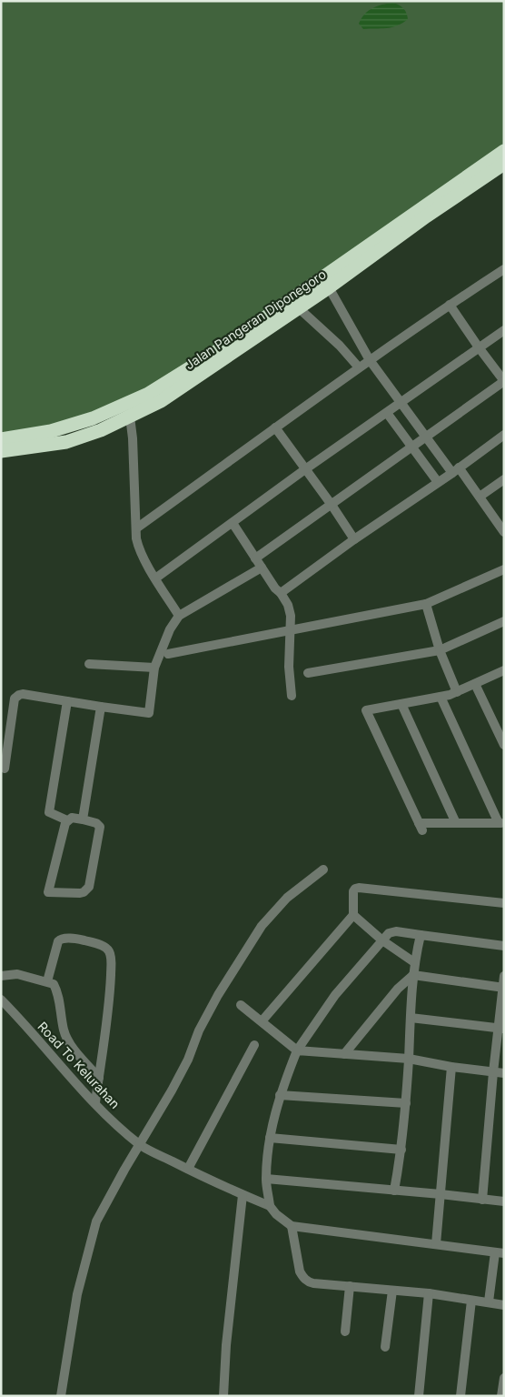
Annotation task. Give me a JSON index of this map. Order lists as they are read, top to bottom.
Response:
{
  "streets": {
    "highway": ["Jalan Pangeran Diponegoro"],
    "street": ["Road To Kelurahan"]
  }
}
